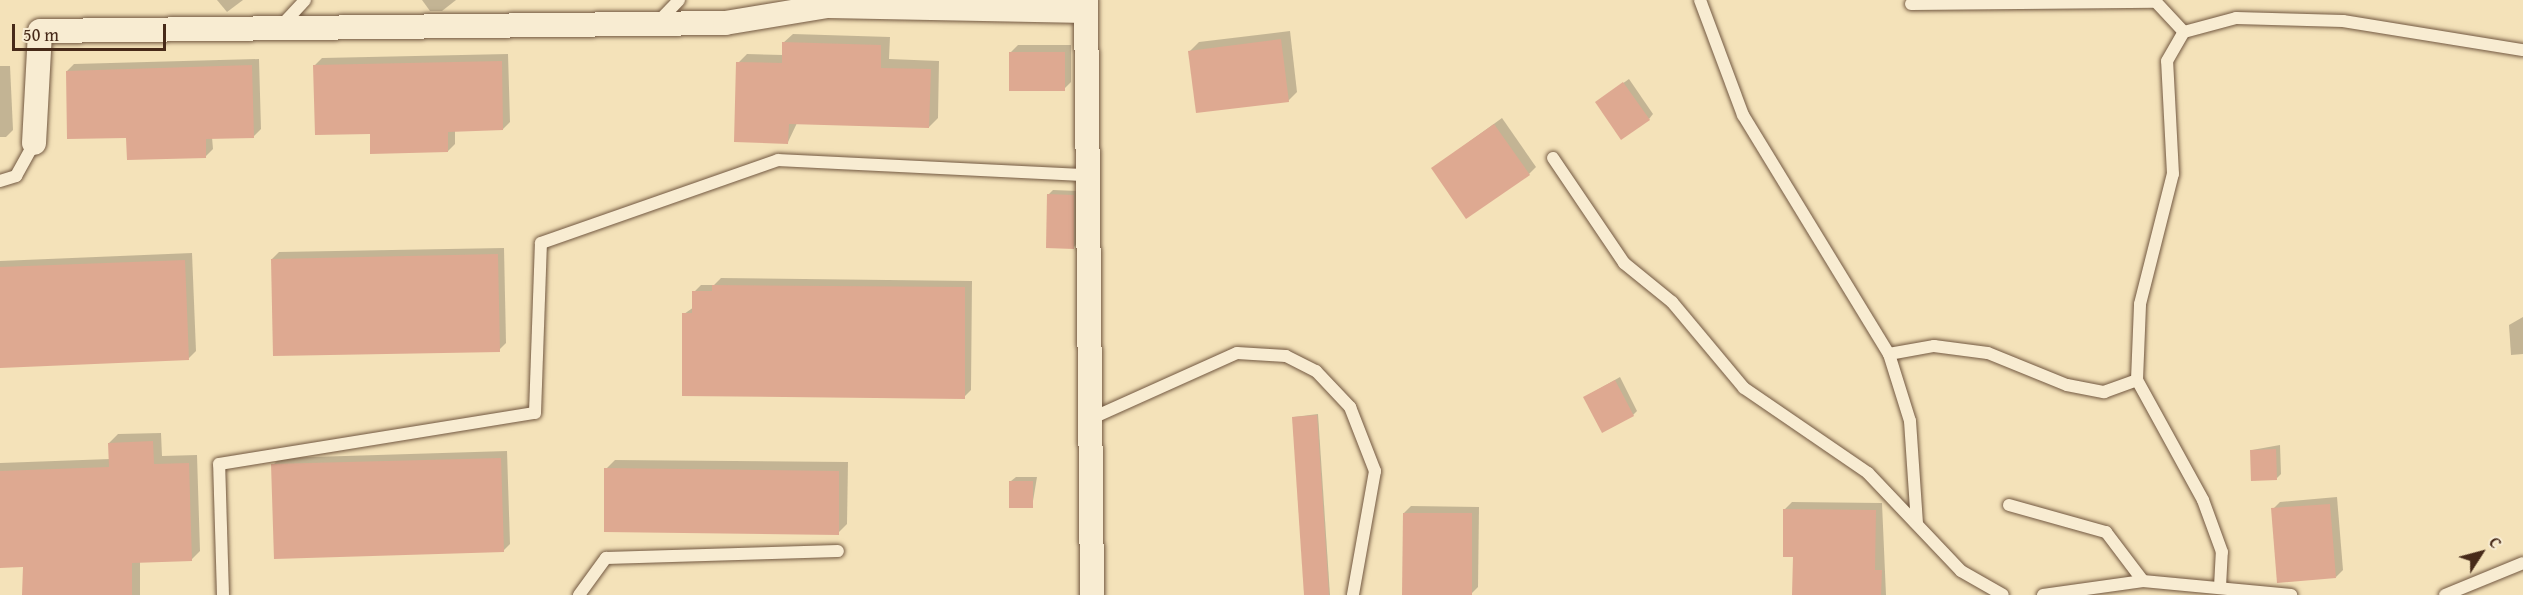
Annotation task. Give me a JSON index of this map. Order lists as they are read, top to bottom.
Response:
{
  "scale_bar": "50 m",
  "north": "top right"
}
